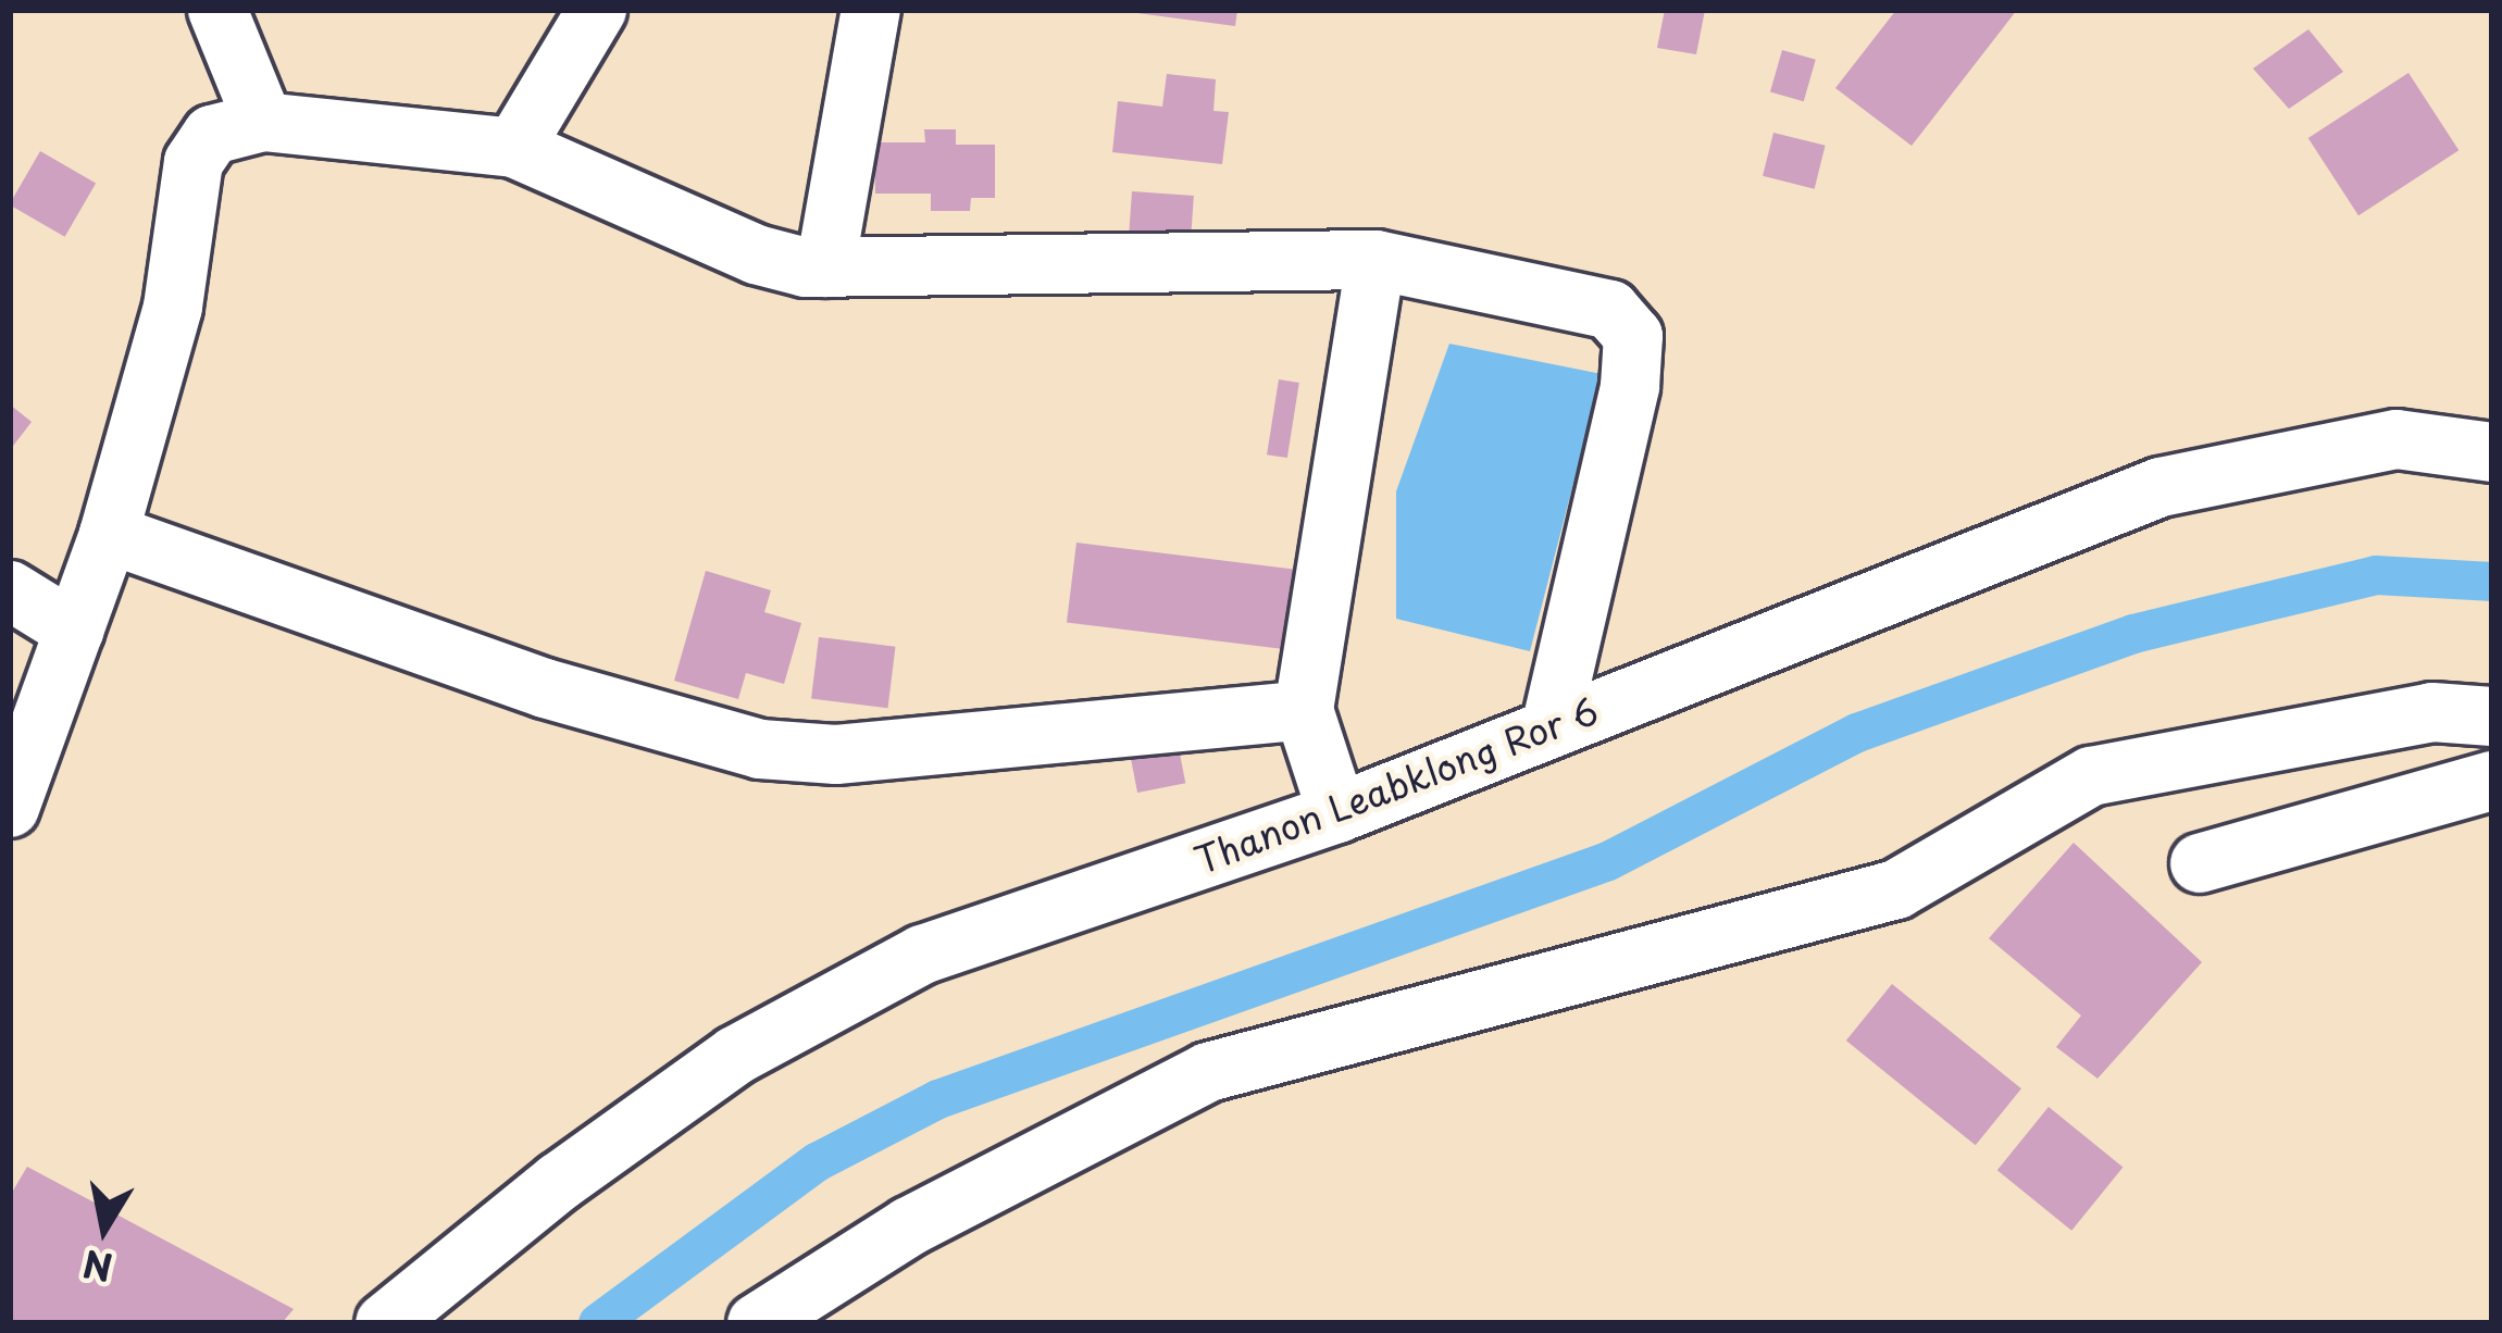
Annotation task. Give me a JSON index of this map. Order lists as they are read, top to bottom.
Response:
{
  "streets": {
    "street": ["Thanon Leabklong Ror 6"]
  },
  "north": "bottom"
}
